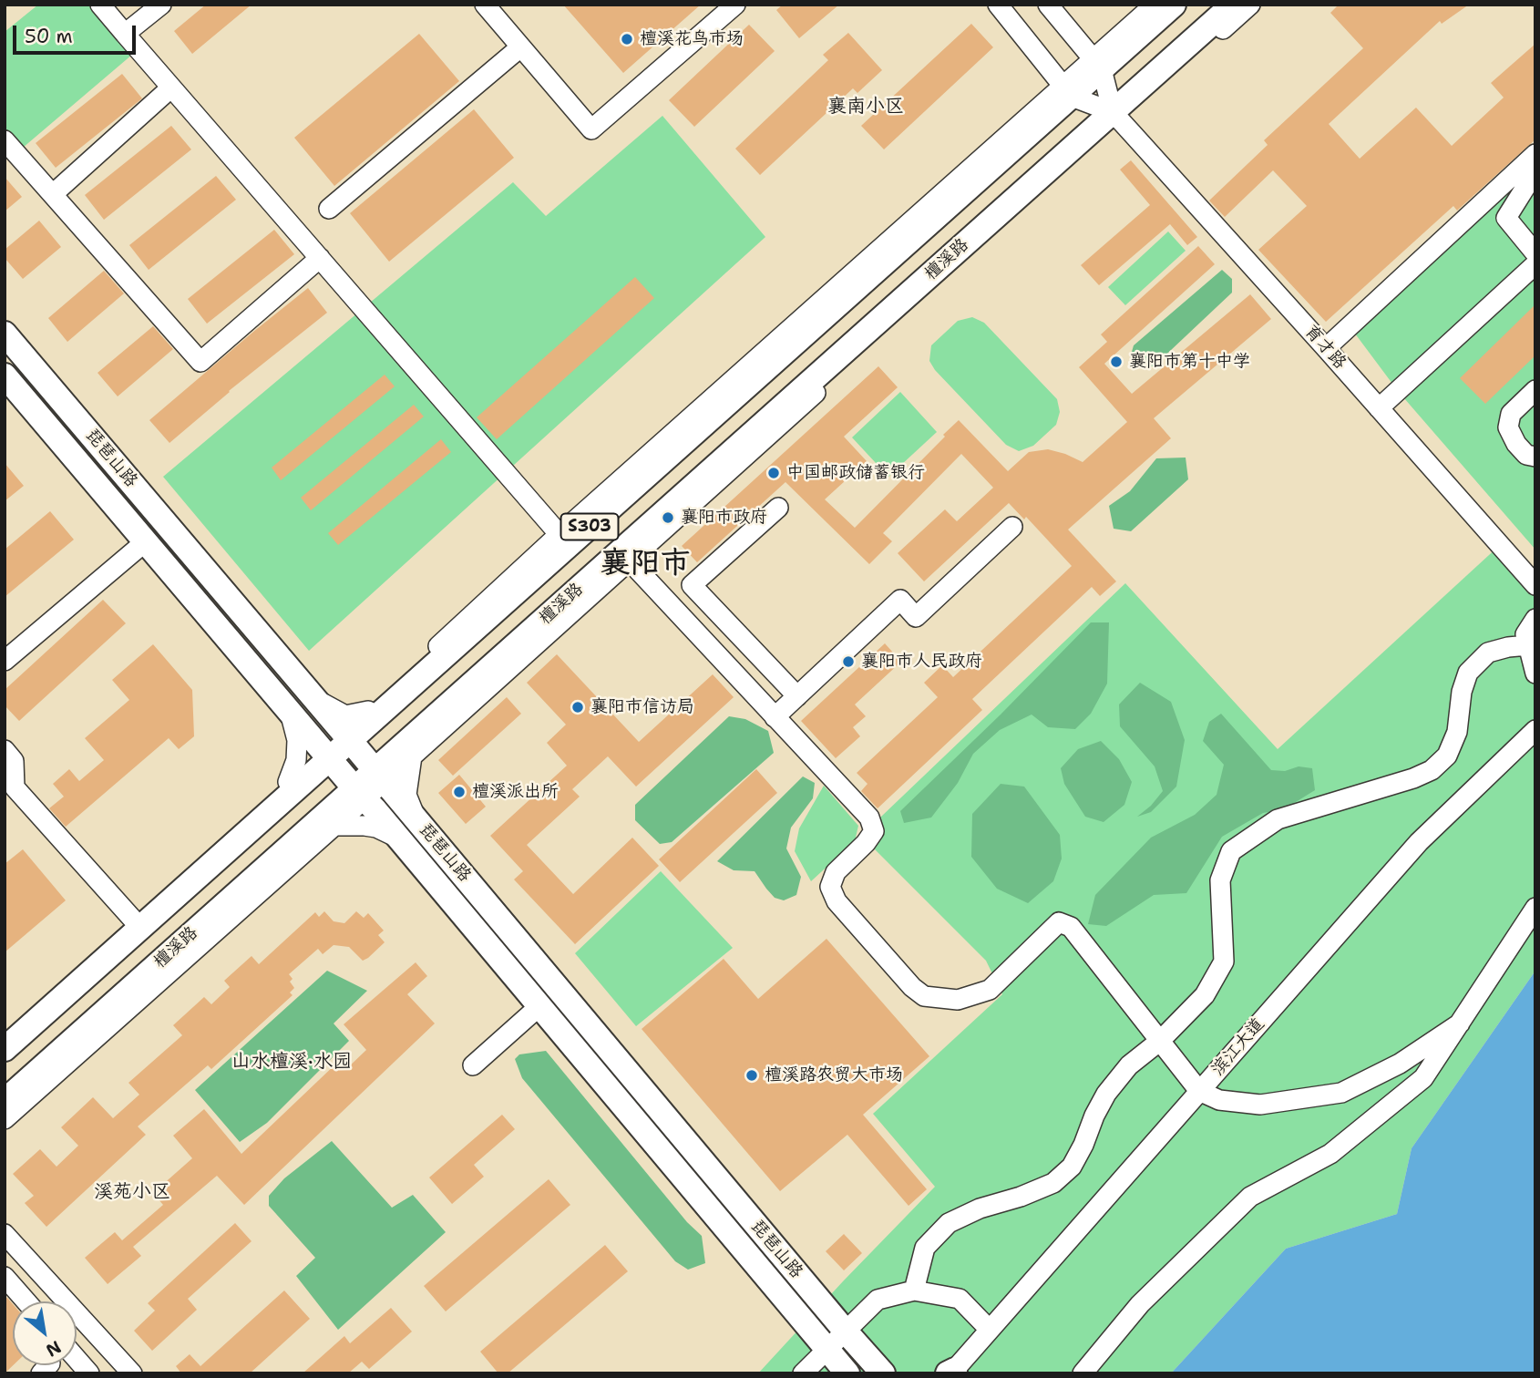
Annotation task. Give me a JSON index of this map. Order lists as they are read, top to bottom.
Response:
{
  "streets": {
    "main road": ["檀溪路", "琵琶山路", "S303"],
    "street": ["育才路", "滨江大道"]
  },
  "crossings": [
    ["檀溪路", "育才路"],
    ["檀溪路", "琵琶山路"],
    ["育才路", "S303"],
    ["琵琶山路", "S303"]
  ],
  "districts": [
    "襄南小区",
    "襄阳市",
    "山水檀溪·水园",
    "溪苑小区"
  ],
  "places": [
    "檀溪花鸟市场",
    "襄阳市第十中学",
    "中国邮政储蓄银行",
    "襄阳市政府",
    "襄阳市人民政府",
    "襄阳市信访局",
    "檀溪派出所",
    "檀溪路农贸大市场"
  ],
  "scale_bar": "50 m",
  "north": "bottom right"
}
